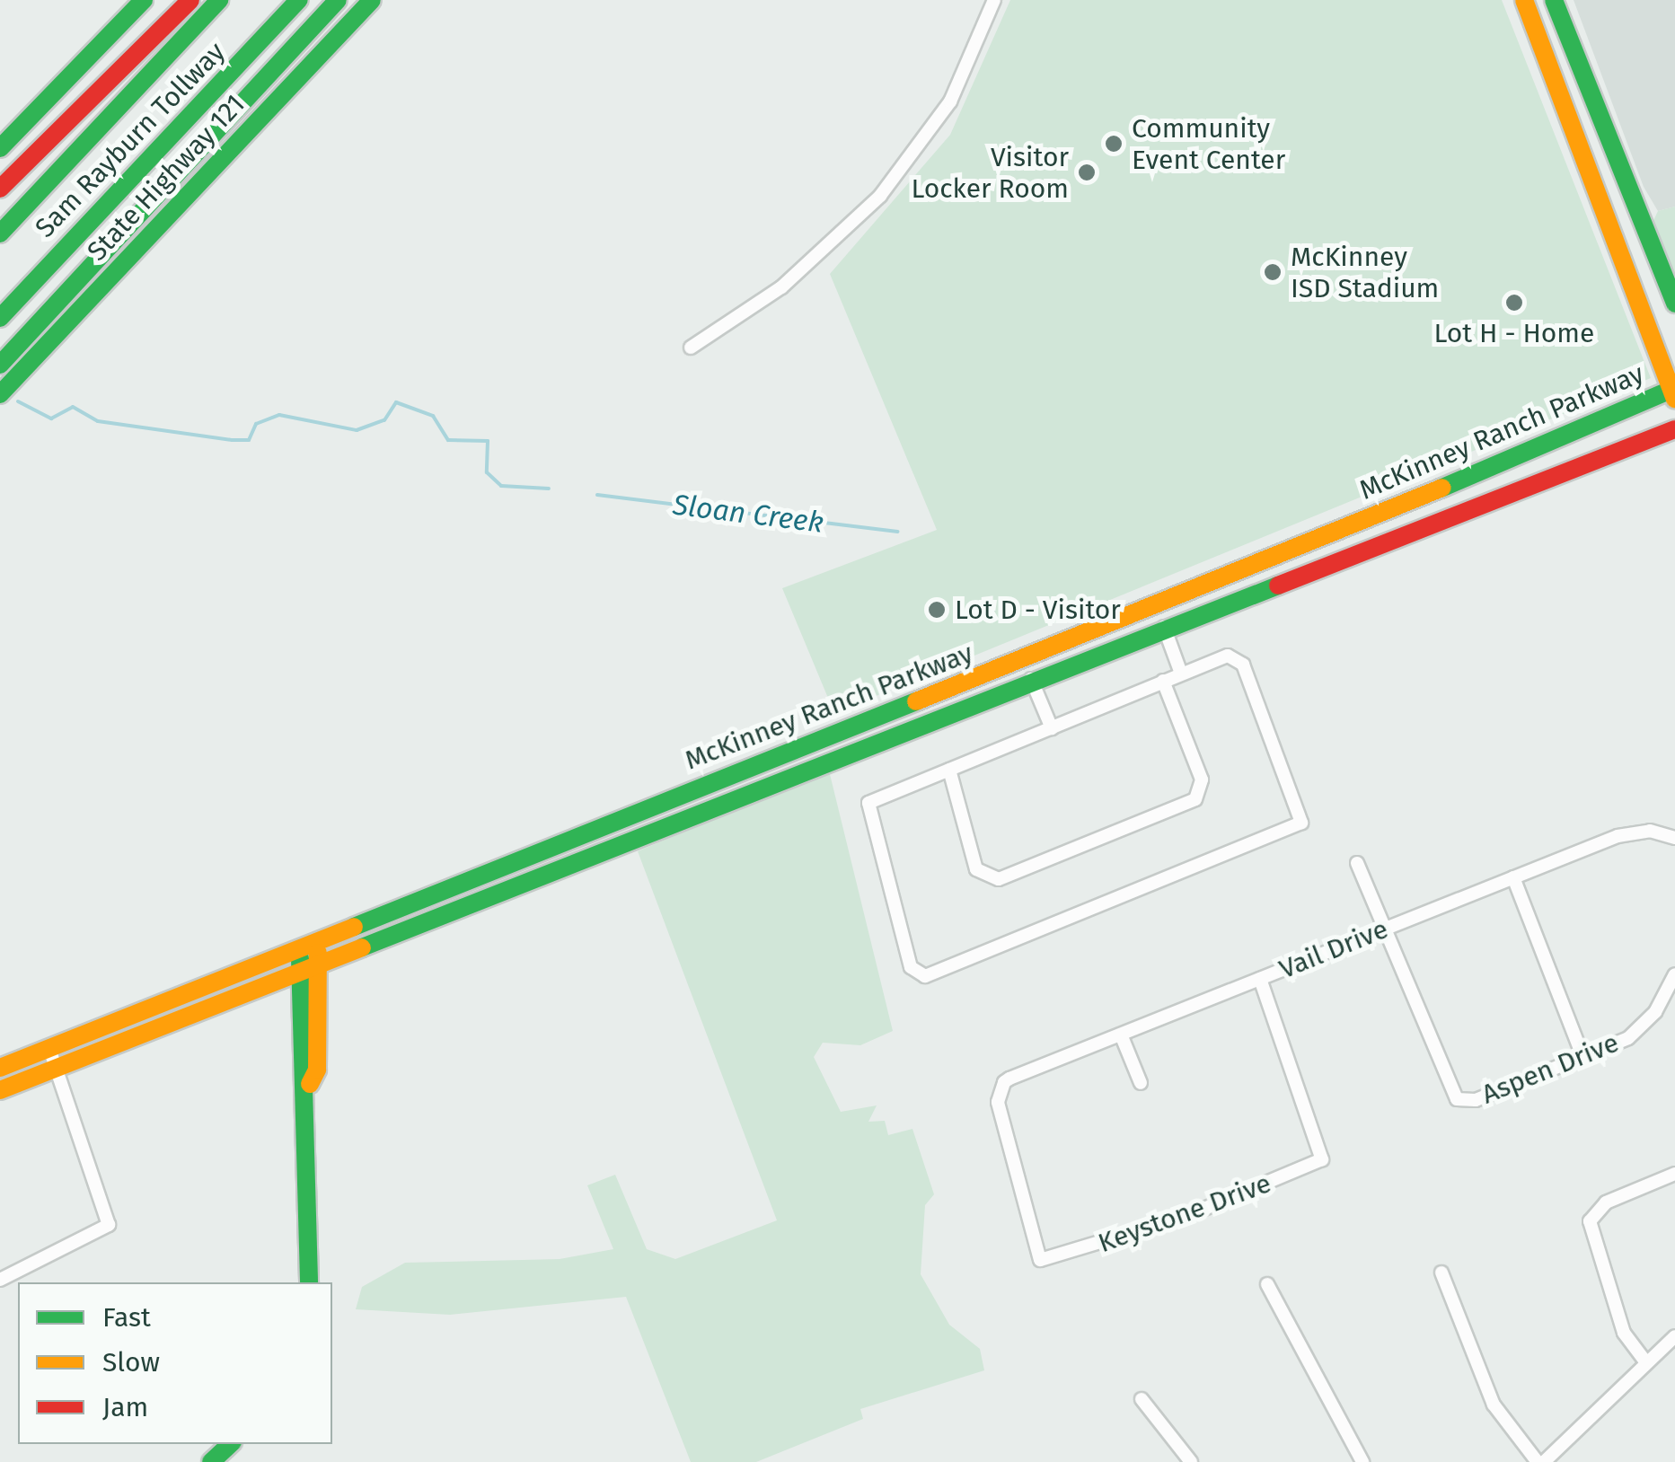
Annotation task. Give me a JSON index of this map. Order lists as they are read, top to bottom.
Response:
{
  "streets": {
    "main road": ["Sam Rayburn Tollway", "State Highway 121", "McKinney Ranch Parkway"],
    "street": ["Vail Drive", "Aspen Drive", "Keystone Drive"]
  },
  "crossings": [
    ["Vail Drive", "Aspen Drive"],
    ["Vail Drive", "Keystone Drive"]
  ],
  "water": ["Sloan Creek"],
  "places": [
    "Community Event Center",
    "Visitor Locker Room",
    "McKinney ISD Stadium",
    "Lot H - Home",
    "Lot D - Visitor"
  ],
  "legend": ["Fast", "Slow", "Jam"]
}
